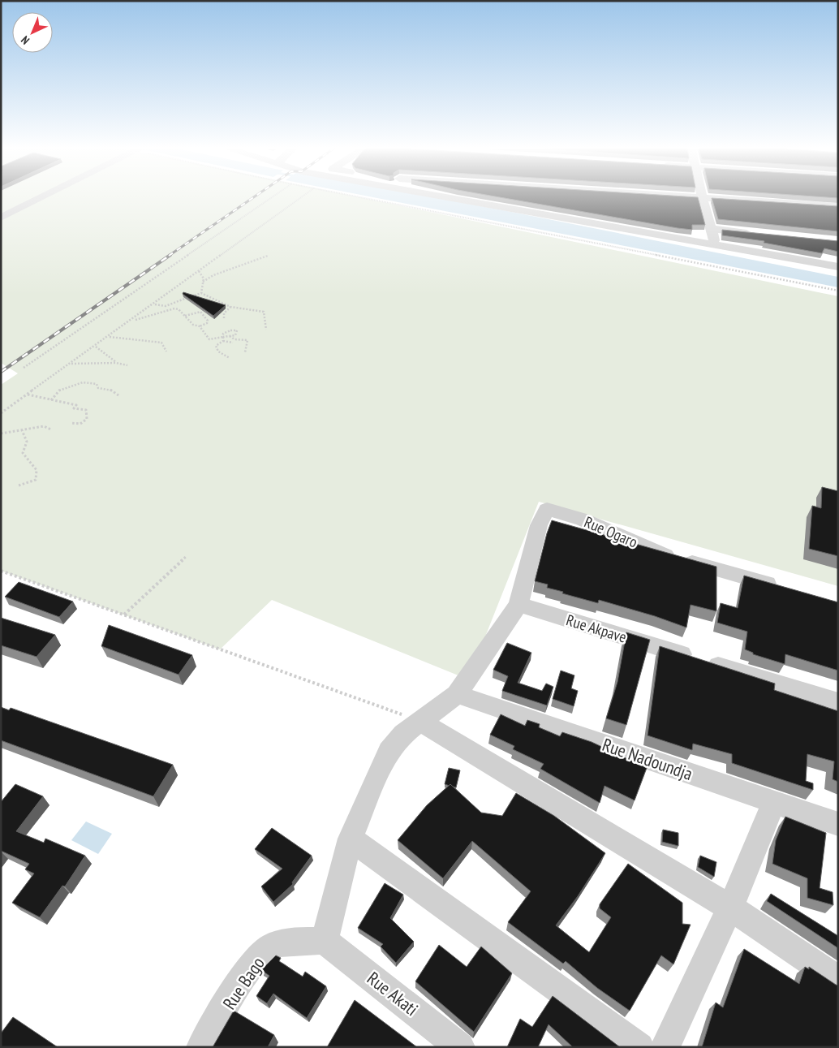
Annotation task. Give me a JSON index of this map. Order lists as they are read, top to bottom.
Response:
{
  "streets": {
    "street": [
      "Rue Ogaro",
      "Rue Akpave",
      "Rue Nadoundja",
      "Rue Bago",
      "Rue Akati"
    ]
  },
  "crossings": [
    ["Rue Ogaro", "Rue Akpave"],
    ["Rue Bago", "Rue Akati"]
  ],
  "north": "bottom left"
}
